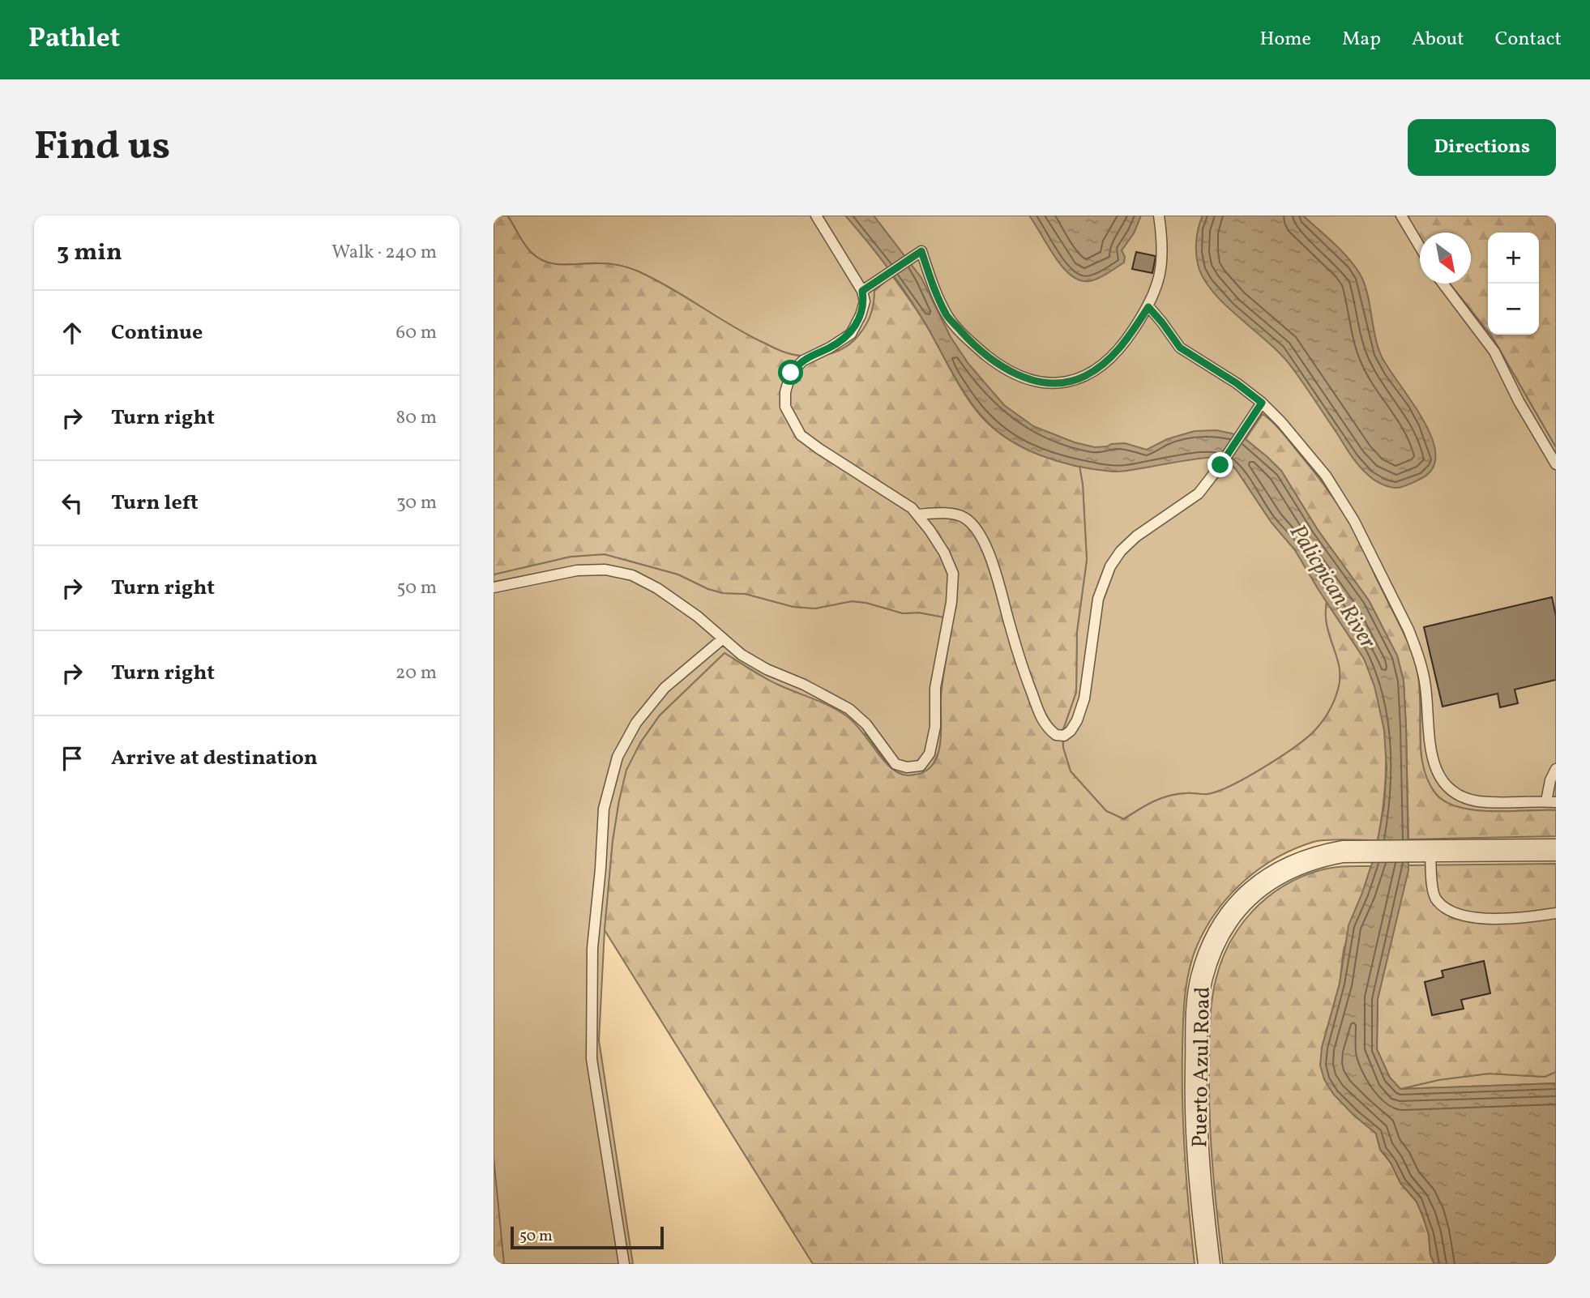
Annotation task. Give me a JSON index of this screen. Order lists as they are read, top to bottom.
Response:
{
  "streets": {
    "street": ["Puerto Azul Road"]
  },
  "water": ["Palicpican River"],
  "scale_bar": "50 m",
  "north": "bottom right",
  "page": {
    "header": "Pathlet",
    "nav": [
      "Home",
      "Map",
      "About",
      "Contact"
    ],
    "buttons": "Directions",
    "title": "Find us",
    "heading": ["3 min", "Walk · 240 m"],
    "map_buttons": ["+", "−"],
    "list": [
      ["Continue", "60 m"],
      ["Turn right", "80 m"],
      ["Turn left", "30 m"],
      ["Turn right", "50 m"],
      ["Turn right", "20 m"],
      "Arrive at destination"
    ],
    "scale": "50 m"
  }
}
